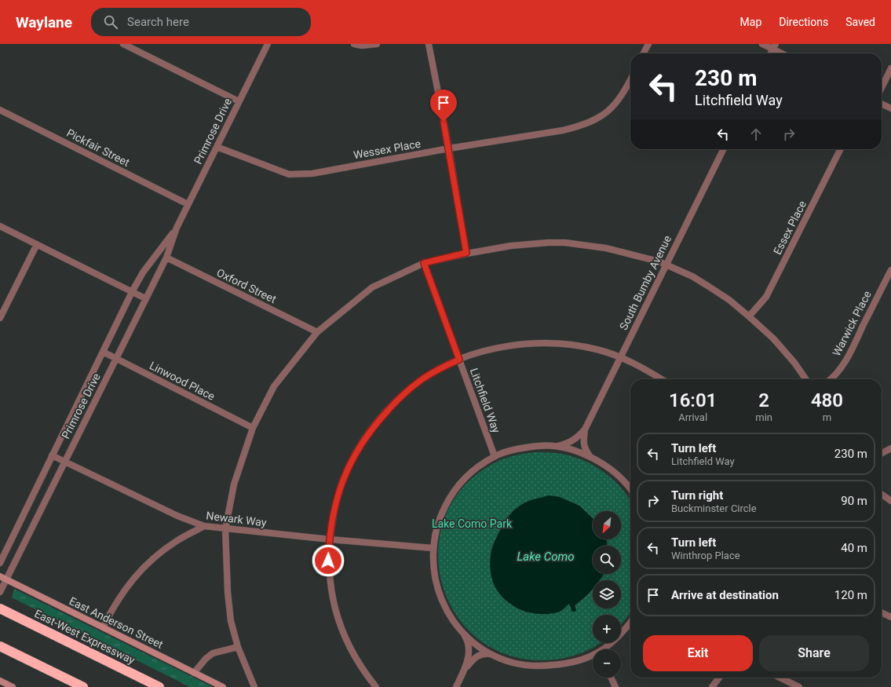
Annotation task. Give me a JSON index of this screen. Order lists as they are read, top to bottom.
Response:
{
  "streets": {
    "highway": ["East-West Expressway"],
    "main road": ["East Anderson Street"],
    "street": [
      "Primrose Drive",
      "Pickfair Street",
      "Wessex Place",
      "Essex Place",
      "South Bumby Avenue",
      "Oxford Street",
      "Warwick Place",
      "Linwood Place",
      "Litchfield Way",
      "Newark Way"
    ]
  },
  "crossings": [
    ["Primrose Drive", "Pickfair Street"],
    ["Primrose Drive", "Wessex Place"],
    ["Primrose Drive", "Oxford Street"],
    ["Primrose Drive", "Linwood Place"],
    ["Primrose Drive", "Newark Way"],
    ["Primrose Drive", "East Anderson Street"]
  ],
  "water": ["Lake Como"],
  "parks": ["Lake Como Park"],
  "north": "bottom left",
  "page": {
    "header": "Waylane",
    "search": "Search here",
    "nav": ["Map", "Directions", "Saved"],
    "turn": ["230 m", "Litchfield Way"],
    "eta": [
      "16:01",
      "Arrival",
      "2",
      "min",
      "480",
      "m"
    ],
    "list": [
      {
        "name": "Turn left",
        "note": "Litchfield Way",
        "value": "230 m"
      },
      {
        "name": "Turn right",
        "note": "Buckminster Circle",
        "value": "90 m"
      },
      {
        "name": "Turn left",
        "note": "Winthrop Place",
        "value": "40 m"
      },
      {
        "name": "Arrive at destination",
        "value": "120 m"
      }
    ],
    "map_buttons": ["+", "−"],
    "buttons": ["Exit", "Share"]
  }
}
